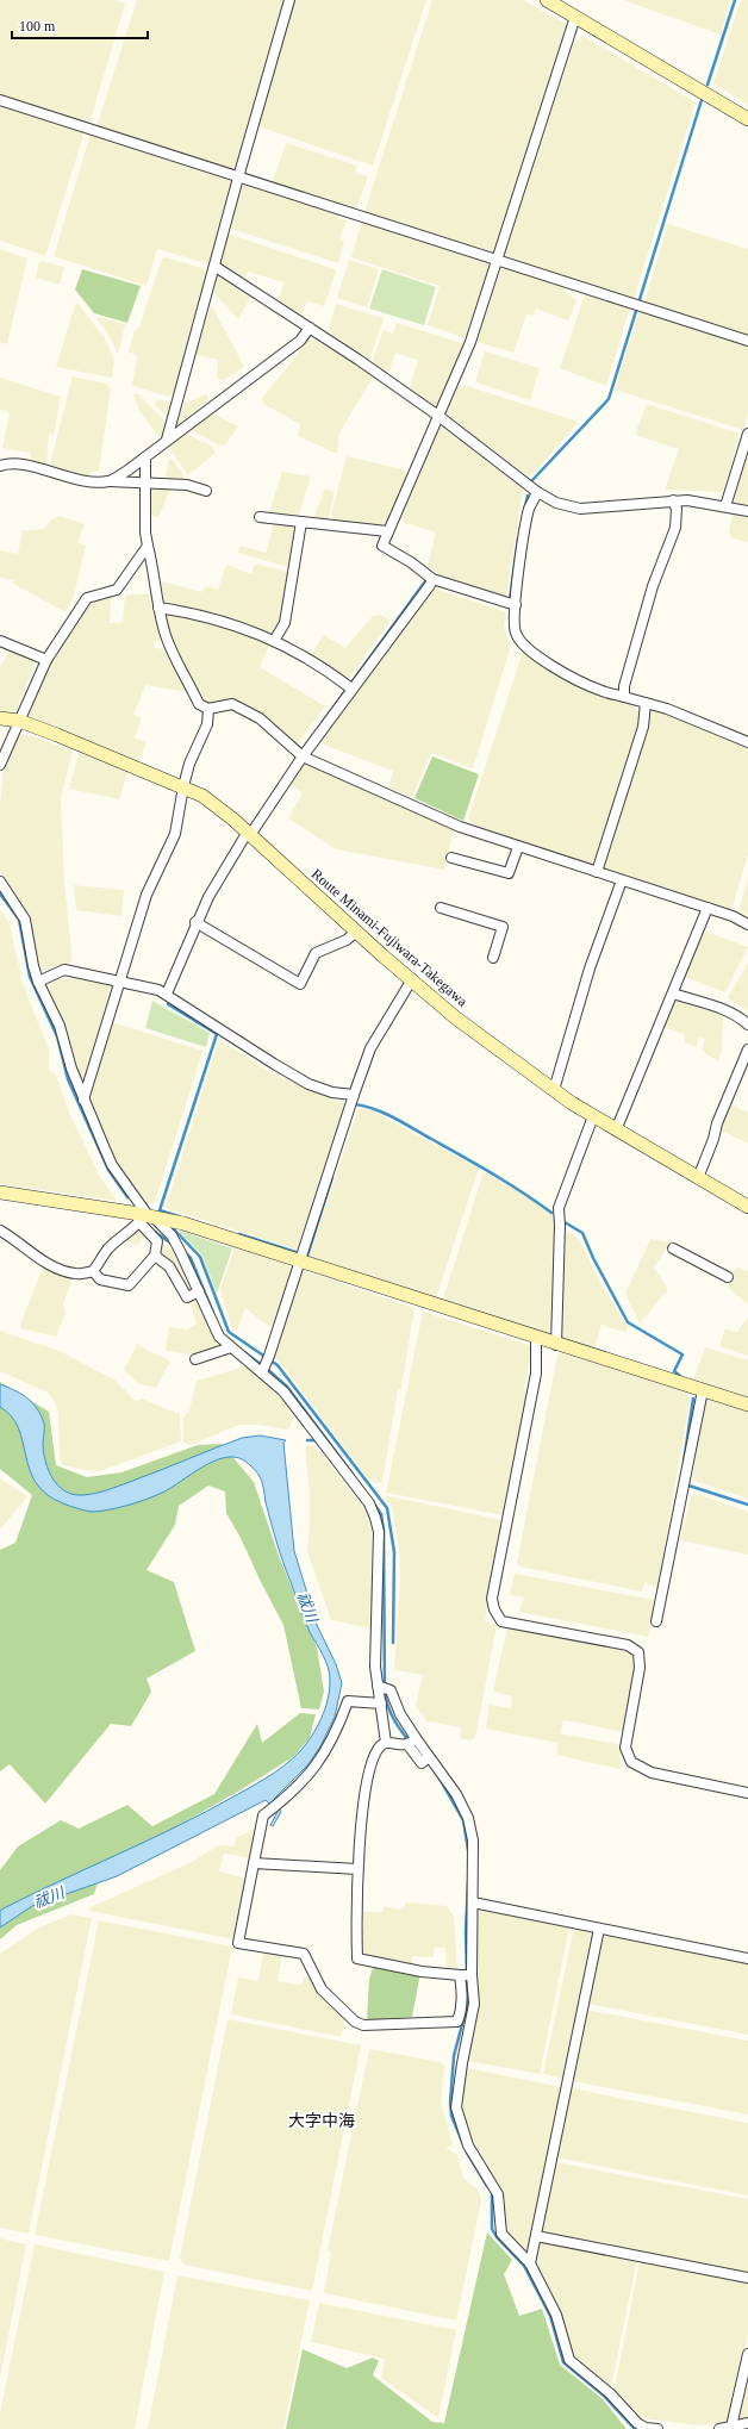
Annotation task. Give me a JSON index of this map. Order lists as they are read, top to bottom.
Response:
{
  "streets": {
    "street": ["Route Minami-Fujiwara-Takegawa"]
  },
  "districts": ["大字中海"],
  "water": ["祓川"],
  "scale_bar": "100 m"
}
